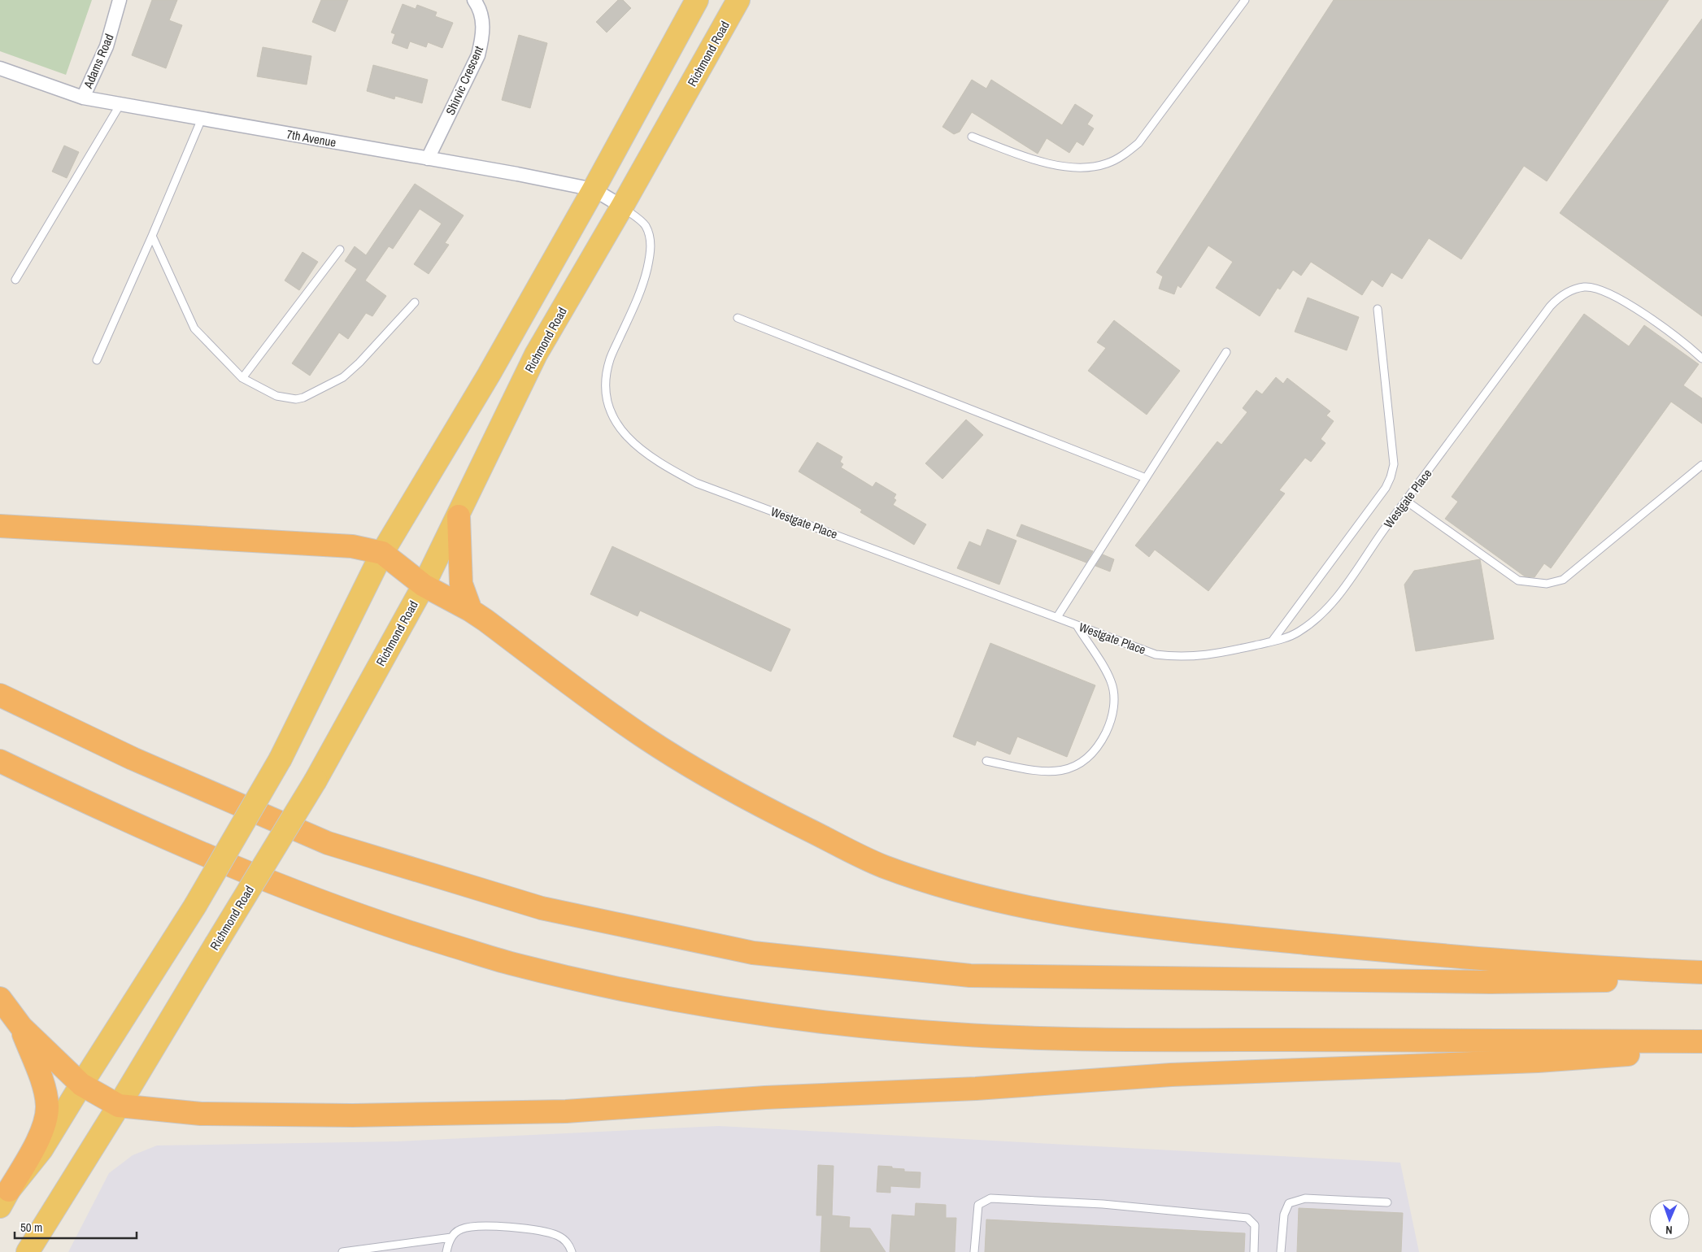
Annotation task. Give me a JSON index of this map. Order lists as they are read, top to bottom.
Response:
{
  "streets": {
    "highway": ["Richmond Road"],
    "street": ["Adams Road", "Shirvic Crescent", "7th Avenue"],
    "lane": ["Westgate Place"]
  },
  "crossings": [
    ["Richmond Road", "7th Avenue"],
    ["Richmond Road", "Westgate Place"],
    ["Adams Road", "7th Avenue"],
    ["Shirvic Crescent", "7th Avenue"],
    ["7th Avenue", "Westgate Place"]
  ],
  "scale_bar": "50 m",
  "north": "bottom"
}
